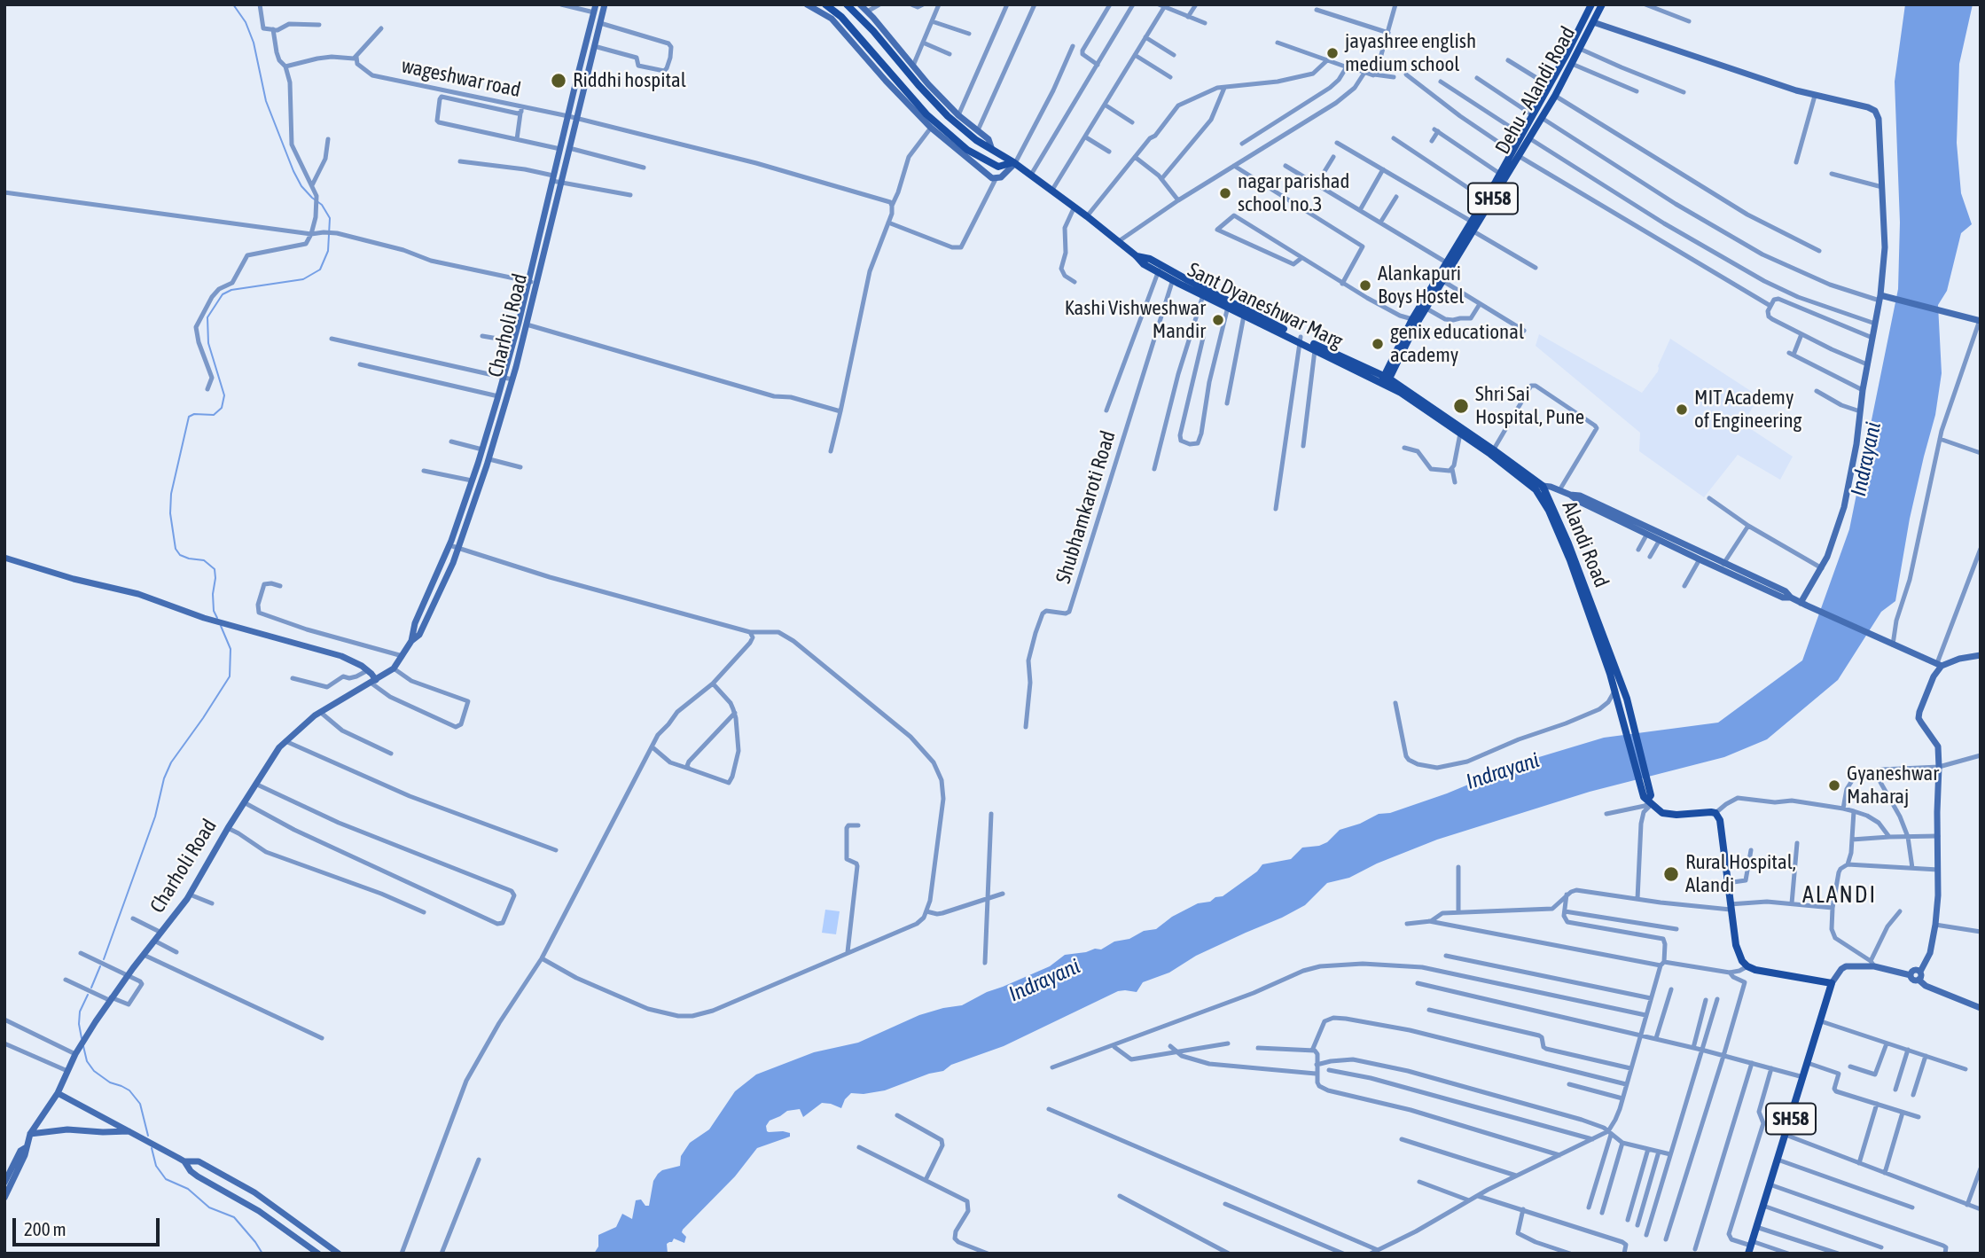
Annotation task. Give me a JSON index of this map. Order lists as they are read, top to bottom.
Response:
{
  "streets": {
    "main road": [
      "Dehu - Alandi Road",
      "SH58",
      "Sant Dyaneshwar Marg",
      "Alandi Road"
    ],
    "street": ["wageshwar road", "Charholi Road", "Shubhamkaroti Road"]
  },
  "crossings": [
    ["wageshwar road", "Charholi Road"],
    ["Dehu - Alandi Road", "Sant Dyaneshwar Marg"],
    ["Dehu - Alandi Road", "Alandi Road"],
    ["Sant Dyaneshwar Marg", "Shubhamkaroti Road"],
    ["Sant Dyaneshwar Marg", "Alandi Road"]
  ],
  "districts": ["ALANDI"],
  "water": ["Indrayani"],
  "places": [
    "jayashree english medium school",
    "Riddhi hospital",
    "nagar parishad school no.3",
    "Alankapuri Boys Hostel",
    "Kashi Vishweshwar Mandir",
    "genix educational academy",
    "Shri Sai Hospital, Pune",
    "MIT Academy of Engineering",
    "Gyaneshwar Maharaj",
    "Rural Hospital, Alandi"
  ],
  "scale_bar": "200 m"
}
